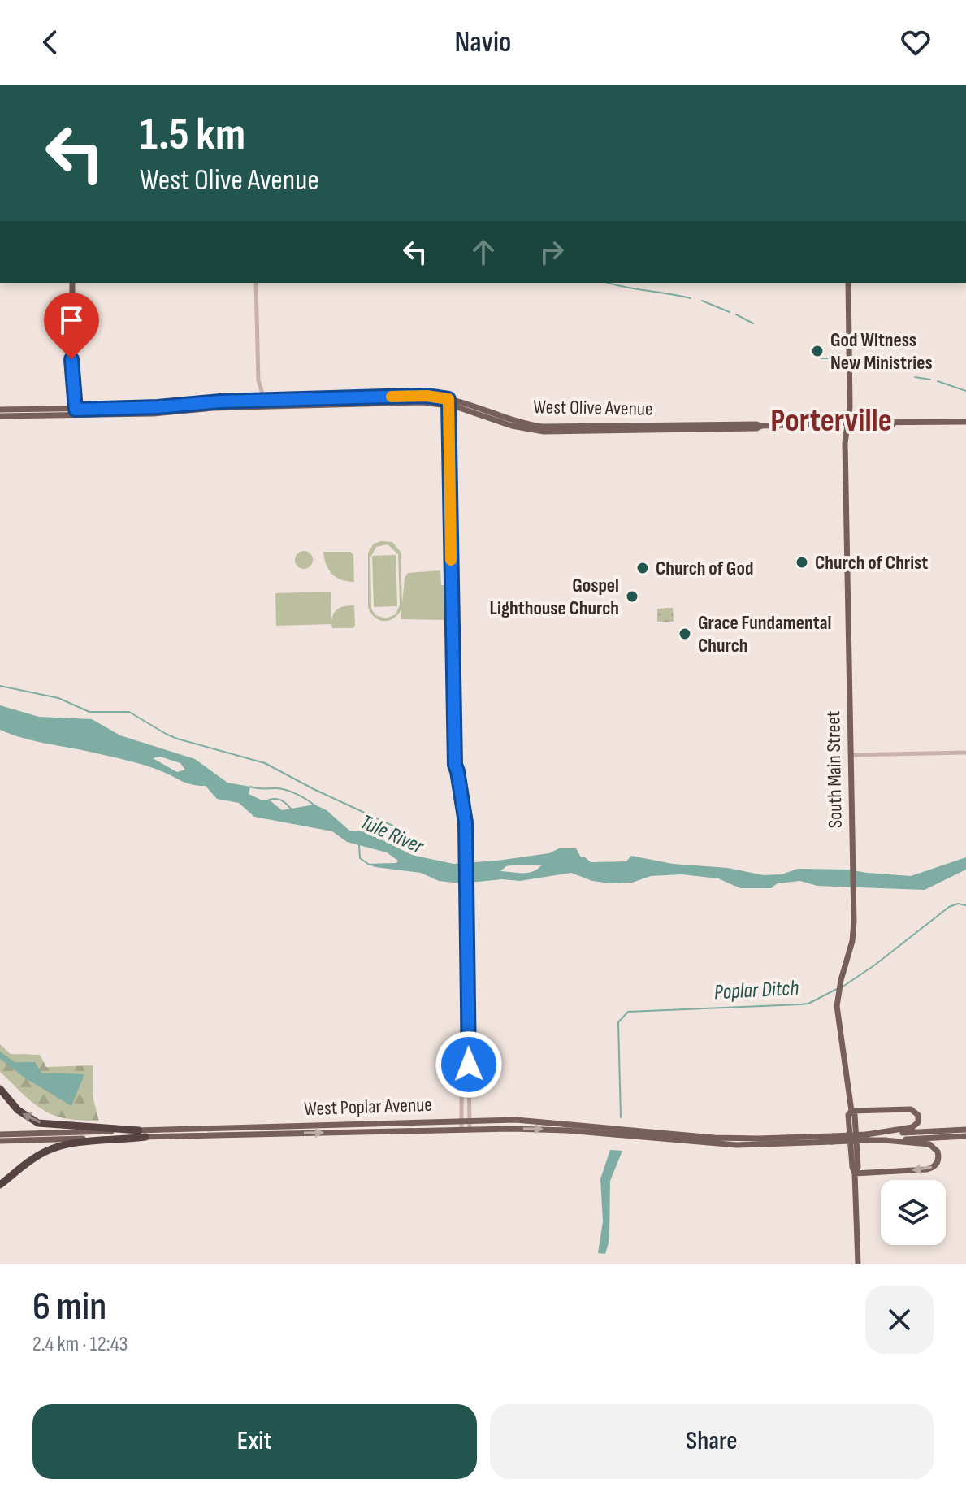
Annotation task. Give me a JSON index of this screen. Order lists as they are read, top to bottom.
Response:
{
  "streets": {
    "main road": ["West Olive Avenue", "South Main Street", "West Poplar Avenue"]
  },
  "crossings": [
    ["West Olive Avenue", "South Main Street"]
  ],
  "districts": ["Porterville"],
  "water": ["Tule River", "Poplar Ditch"],
  "places": [
    "God Witness New Ministries",
    "Church of Christ",
    "Church of God",
    "Gospel Lighthouse Church",
    "Grace Fundamental Church"
  ],
  "page": {
    "header": "Navio",
    "turn": ["1.5 km", "West Olive Avenue"],
    "heading": ["6 min", "2.4 km · 12:43"],
    "buttons": ["Exit", "Share"]
  }
}
